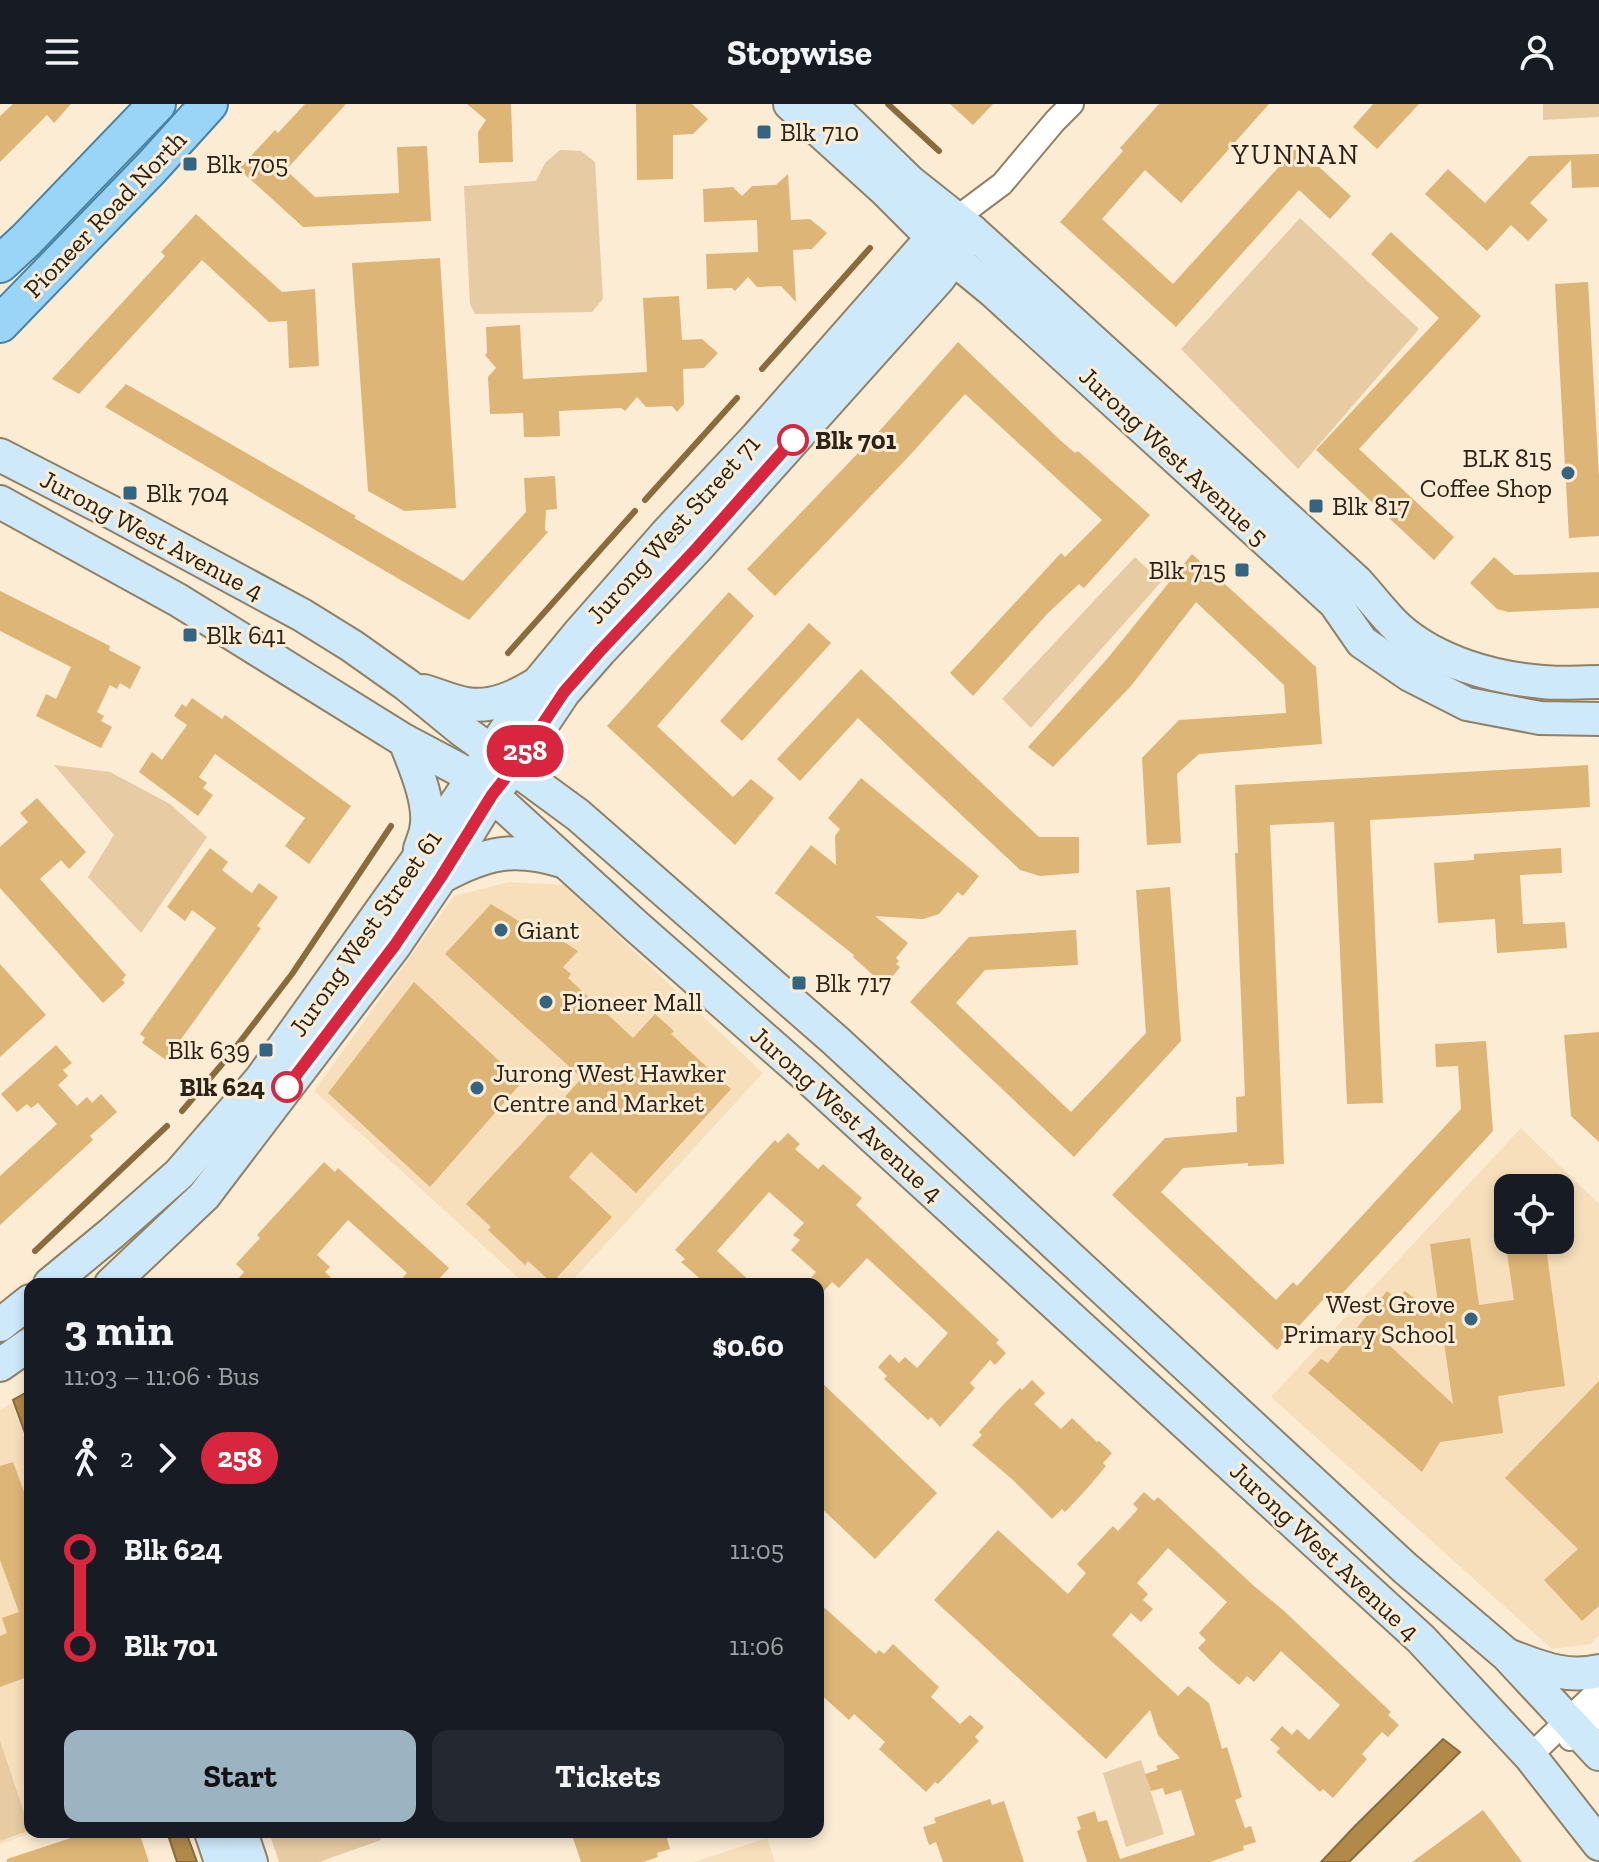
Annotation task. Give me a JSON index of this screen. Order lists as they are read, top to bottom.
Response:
{
  "streets": {
    "main road": [
      "Pioneer Road North",
      "Jurong West Avenue 5",
      "Jurong West Street 71",
      "Jurong West Avenue 4",
      "Jurong West Street 61"
    ]
  },
  "crossings": [
    ["Jurong West Avenue 5", "Jurong West Street 71"],
    ["Jurong West Street 71", "Jurong West Avenue 4"],
    ["Jurong West Street 71", "Jurong West Street 61"],
    ["Jurong West Avenue 4", "Jurong West Street 61"]
  ],
  "districts": ["YUNNAN"],
  "places": {
    "transit": [
      "Blk 710",
      "Blk 705",
      "Blk 704",
      "Blk 817",
      "Blk 715",
      "Blk 641",
      "Blk 717",
      "Blk 639"
    ],
    "other": [
      "Blk 701",
      "BLK 815 Coffee Shop",
      "Giant",
      "Pioneer Mall",
      "Blk 624",
      "Jurong West Hawker Centre and Market",
      "West Grove Primary School"
    ]
  },
  "lines": ["bus line 258"],
  "page": {
    "header": "Stopwise",
    "on_map": "258",
    "heading": ["3 min", "11:03 – 11:06 · Bus", "$0.60"],
    "legs": ["2", "258"],
    "list": [
      {
        "name": "Blk 624",
        "value": "11:05"
      },
      {
        "name": "Blk 701",
        "value": "11:06"
      }
    ],
    "buttons": ["Start", "Tickets"]
  }
}
